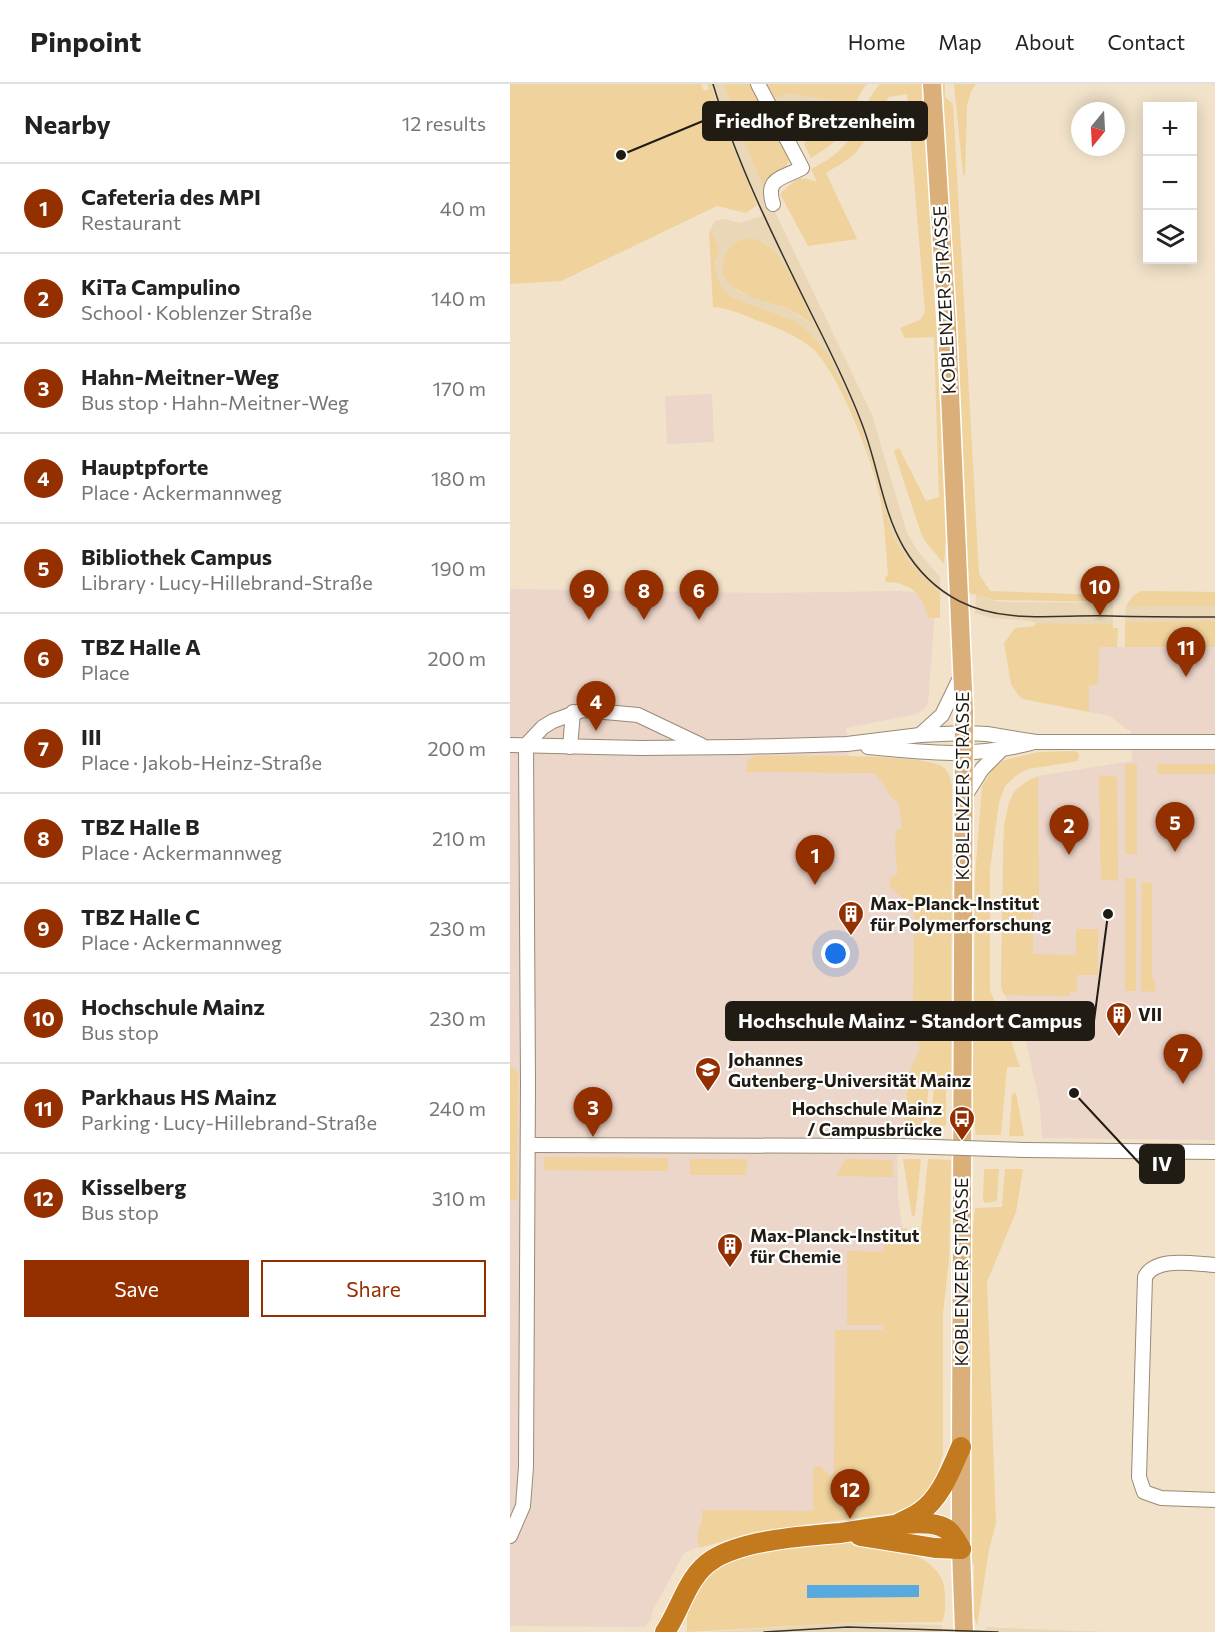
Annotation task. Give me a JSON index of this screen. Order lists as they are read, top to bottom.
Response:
{
  "streets": {
    "main road": ["KOBLENZER STRASSE"]
  },
  "places": {
    "other": ["Friedhof Bretzenheim", "Hochschule Mainz - Standort Campus", "IV"],
    "building": ["Max-Planck-Institut für Polymerforschung", "VII", "Max-Planck-Institut für Chemie"],
    "school or university": ["Johannes Gutenberg-Universität Mainz"],
    "bus stop": ["Hochschule Mainz / Campusbrücke"]
  },
  "north": "bottom",
  "page": {
    "header": "Pinpoint",
    "nav": [
      "Home",
      "Map",
      "About",
      "Contact"
    ],
    "heading": ["Nearby", "12 results"],
    "map_buttons": ["+", "−"],
    "list": [
      {
        "mark": "1",
        "name": "Cafeteria des MPI",
        "note": "Restaurant",
        "value": "40 m"
      },
      {
        "mark": "2",
        "name": "KiTa Campulino",
        "note": "School · Koblenzer Straße",
        "value": "140 m"
      },
      {
        "mark": "3",
        "name": "Hahn-Meitner-Weg",
        "note": "Bus stop · Hahn-Meitner-Weg",
        "value": "170 m"
      },
      {
        "mark": "4",
        "name": "Hauptpforte",
        "note": "Place · Ackermannweg",
        "value": "180 m"
      },
      {
        "mark": "5",
        "name": "Bibliothek Campus",
        "note": "Library · Lucy-Hillebrand-Straße",
        "value": "190 m"
      },
      {
        "mark": "6",
        "name": "TBZ Halle A",
        "note": "Place",
        "value": "200 m"
      },
      {
        "mark": "7",
        "name": "III",
        "note": "Place · Jakob-Heinz-Straße",
        "value": "200 m"
      },
      {
        "mark": "8",
        "name": "TBZ Halle B",
        "note": "Place · Ackermannweg",
        "value": "210 m"
      },
      {
        "mark": "9",
        "name": "TBZ Halle C",
        "note": "Place · Ackermannweg",
        "value": "230 m"
      },
      {
        "mark": "10",
        "name": "Hochschule Mainz",
        "note": "Bus stop",
        "value": "230 m"
      },
      {
        "mark": "11",
        "name": "Parkhaus HS Mainz",
        "note": "Parking · Lucy-Hillebrand-Straße",
        "value": "240 m"
      },
      {
        "mark": "12",
        "name": "Kisselberg",
        "note": "Bus stop",
        "value": "310 m"
      }
    ],
    "pins": [
      "10",
      "6",
      "8",
      "9",
      "11",
      "4",
      "5",
      "2",
      "1",
      "7",
      "3",
      "12"
    ],
    "buttons": ["Save", "Share"]
  }
}
